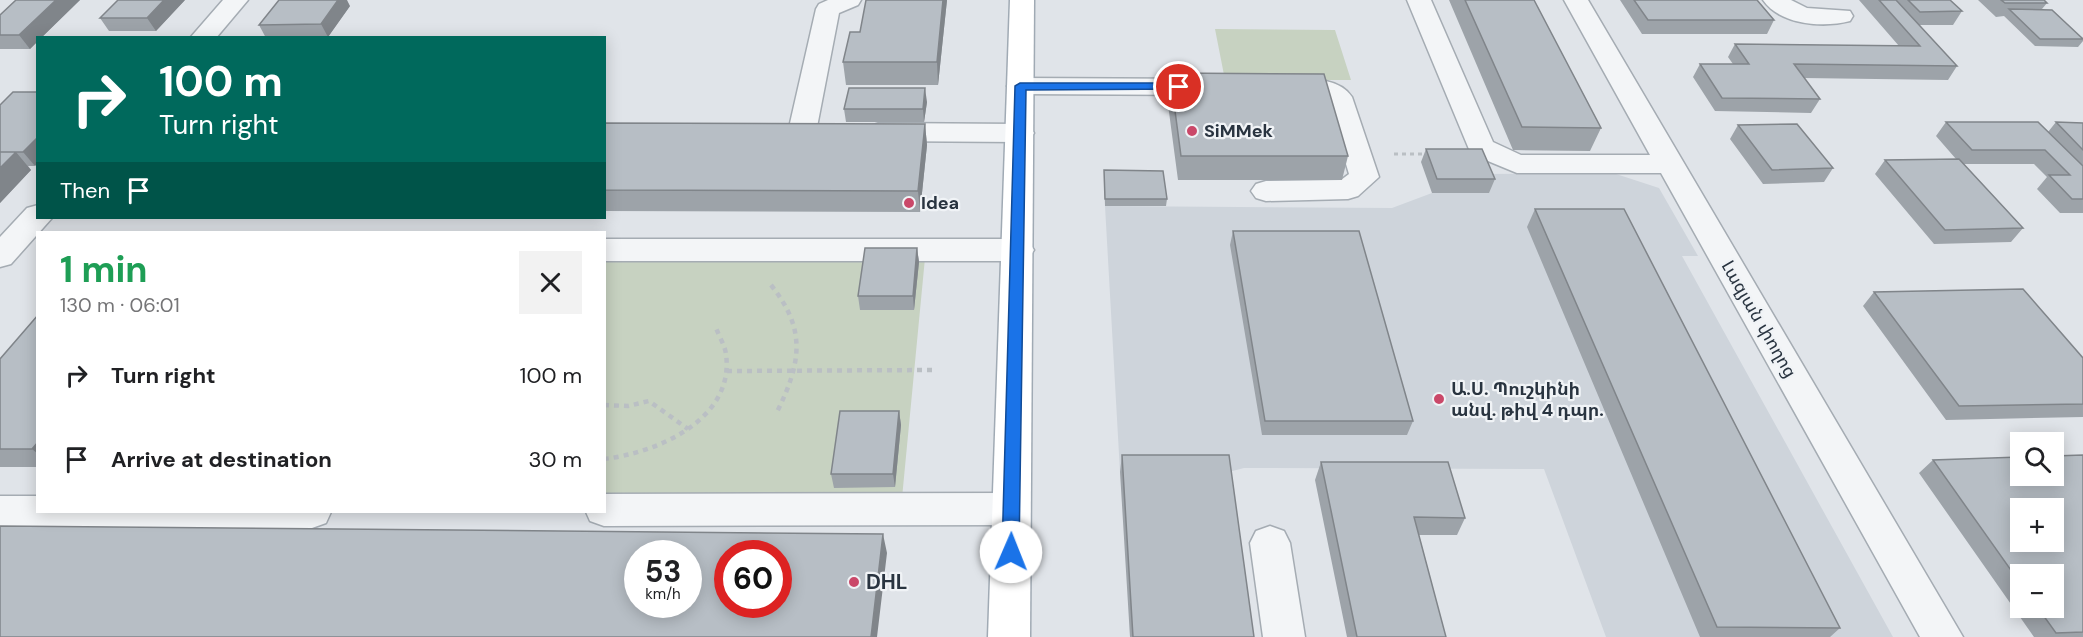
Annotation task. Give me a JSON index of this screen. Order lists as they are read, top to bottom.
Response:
{
  "streets": {
    "street": ["Լազյան փողոց"]
  },
  "places": [
    "SiMMek",
    "Idea",
    "Ա.Ս. Պուշկինի անվ. թիվ 4 դպր.",
    "DHL"
  ],
  "page": {
    "turn": ["100 m", "Turn right"],
    "then": "Then",
    "heading": ["1 min", "130 m · 06:01"],
    "list": [
      {
        "name": "Turn right",
        "value": "100 m"
      },
      {
        "name": "Arrive at destination",
        "value": "30 m"
      }
    ],
    "map_buttons": ["+", "−"],
    "speed": "53 km/h",
    "limit": "60"
  }
}
